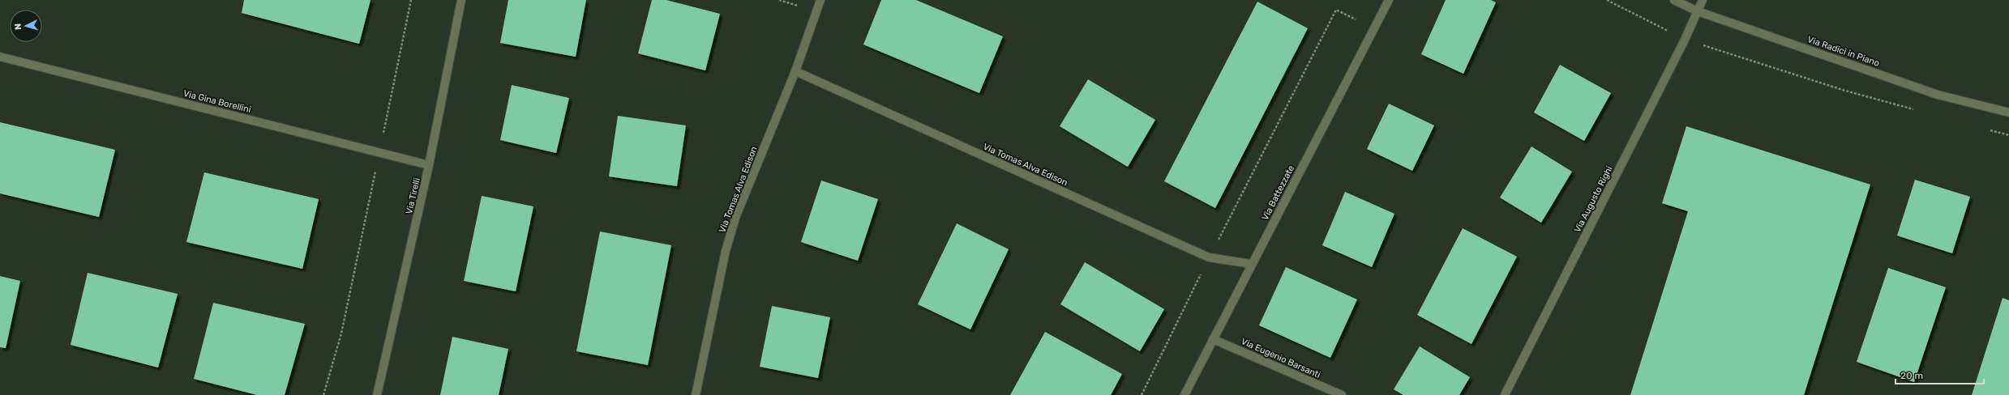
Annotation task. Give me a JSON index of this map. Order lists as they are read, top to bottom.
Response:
{
  "streets": {
    "street": [
      "Via Radici in Piano",
      "Via Gina Borellini",
      "Via Tomas Alva Edison",
      "Via Battezzate",
      "Via Tirelli",
      "Via Augusto Righi",
      "Via Eugenio Barsanti"
    ]
  },
  "crossings": [
    ["Via Radici in Piano", "Via Augusto Righi"],
    ["Via Gina Borellini", "Via Tirelli"],
    ["Via Tomas Alva Edison", "Via Battezzate"],
    ["Via Battezzate", "Via Eugenio Barsanti"]
  ],
  "scale_bar": "20 m",
  "north": "left"
}
